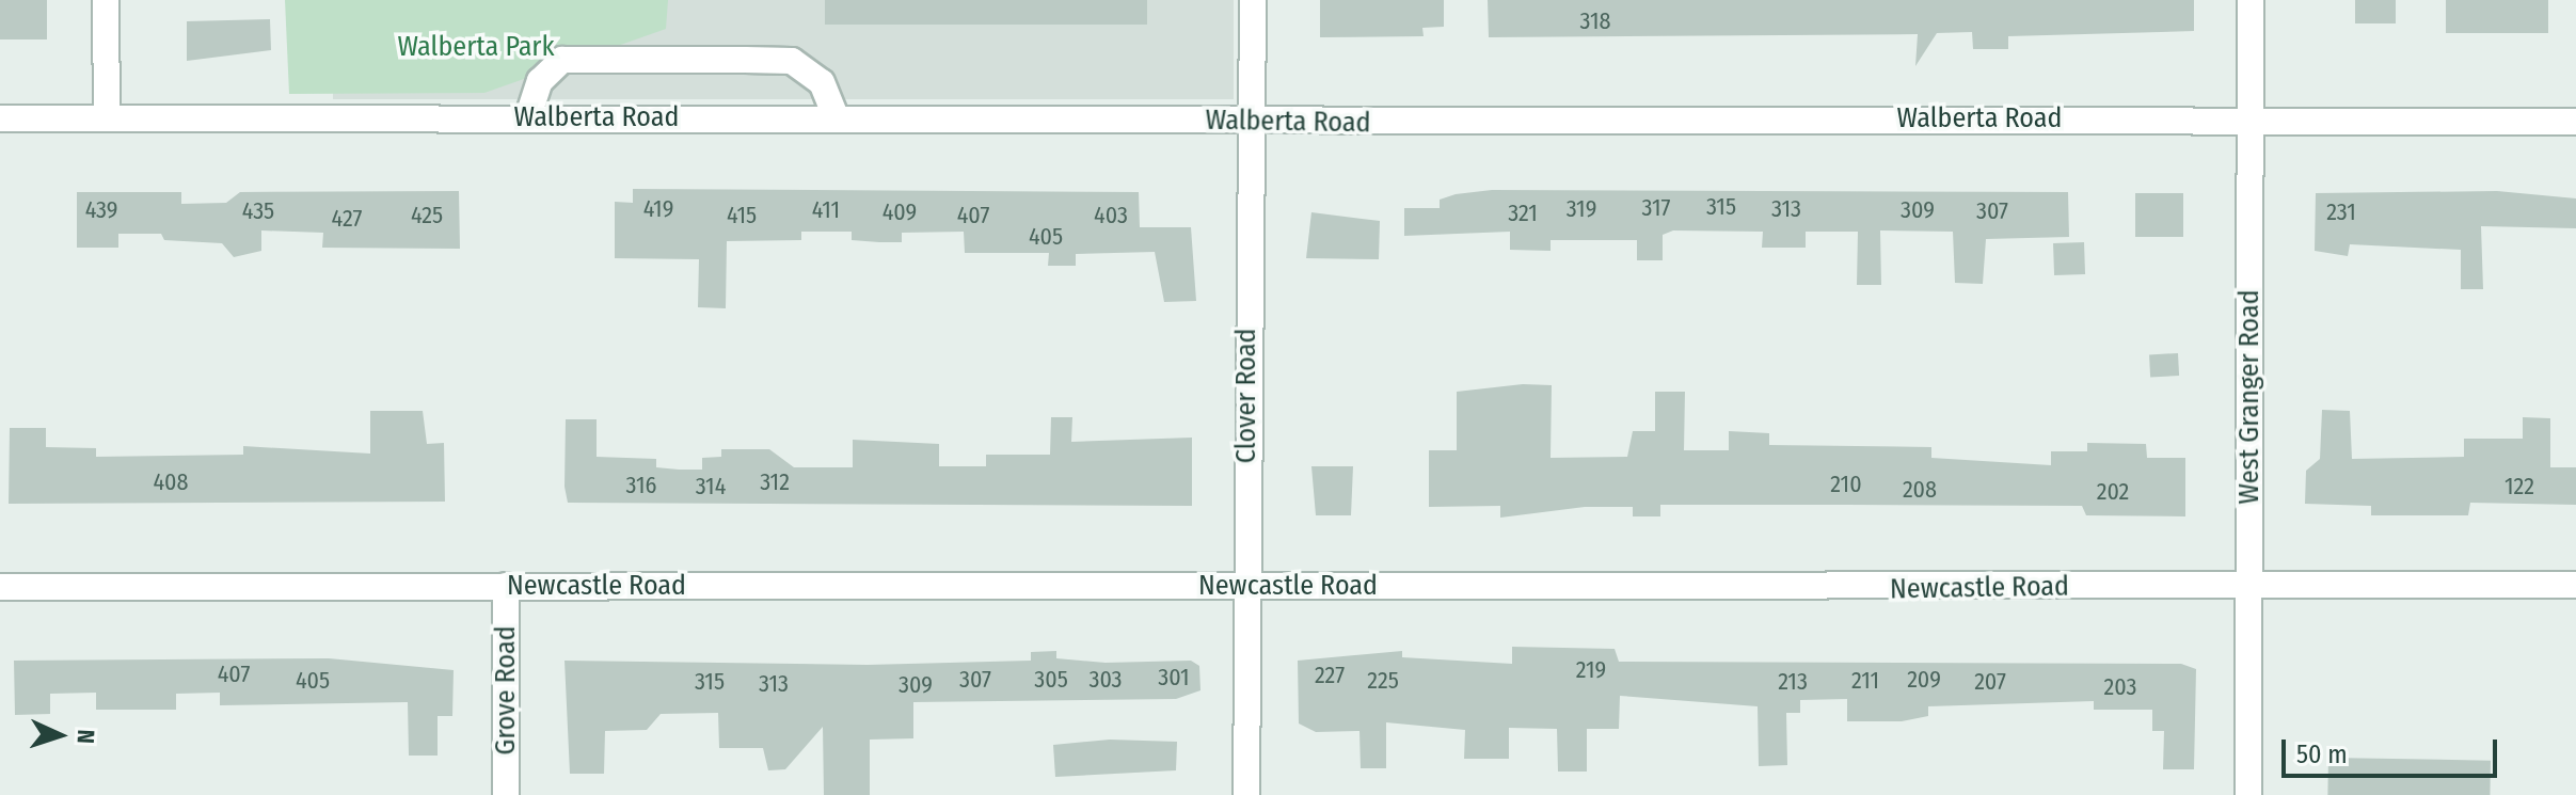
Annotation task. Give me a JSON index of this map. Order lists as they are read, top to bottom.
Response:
{
  "streets": {
    "street": [
      "Walberta Road",
      "Clover Road",
      "West Granger Road",
      "Newcastle Road",
      "Grove Road"
    ]
  },
  "crossings": [
    ["Walberta Road", "Clover Road"],
    ["Walberta Road", "West Granger Road"],
    ["Clover Road", "Newcastle Road"],
    ["West Granger Road", "Newcastle Road"],
    ["Newcastle Road", "Grove Road"]
  ],
  "parks": ["Walberta Park"],
  "house_numbers": [
    "318",
    "315",
    "317",
    "419",
    "319",
    "313",
    "439",
    "411",
    "309",
    "435",
    "307",
    "409",
    "231",
    "321",
    "425",
    "415",
    "407",
    "403",
    "427",
    "405",
    "408",
    "312",
    "210",
    "316",
    "314",
    "122",
    "208",
    "202",
    "219",
    "407",
    "227",
    "301",
    "307",
    "305",
    "303",
    "209",
    "405",
    "225",
    "211",
    "315",
    "213",
    "207",
    "313",
    "309",
    "203"
  ],
  "scale_bar": "50 m",
  "north": "right"
}
